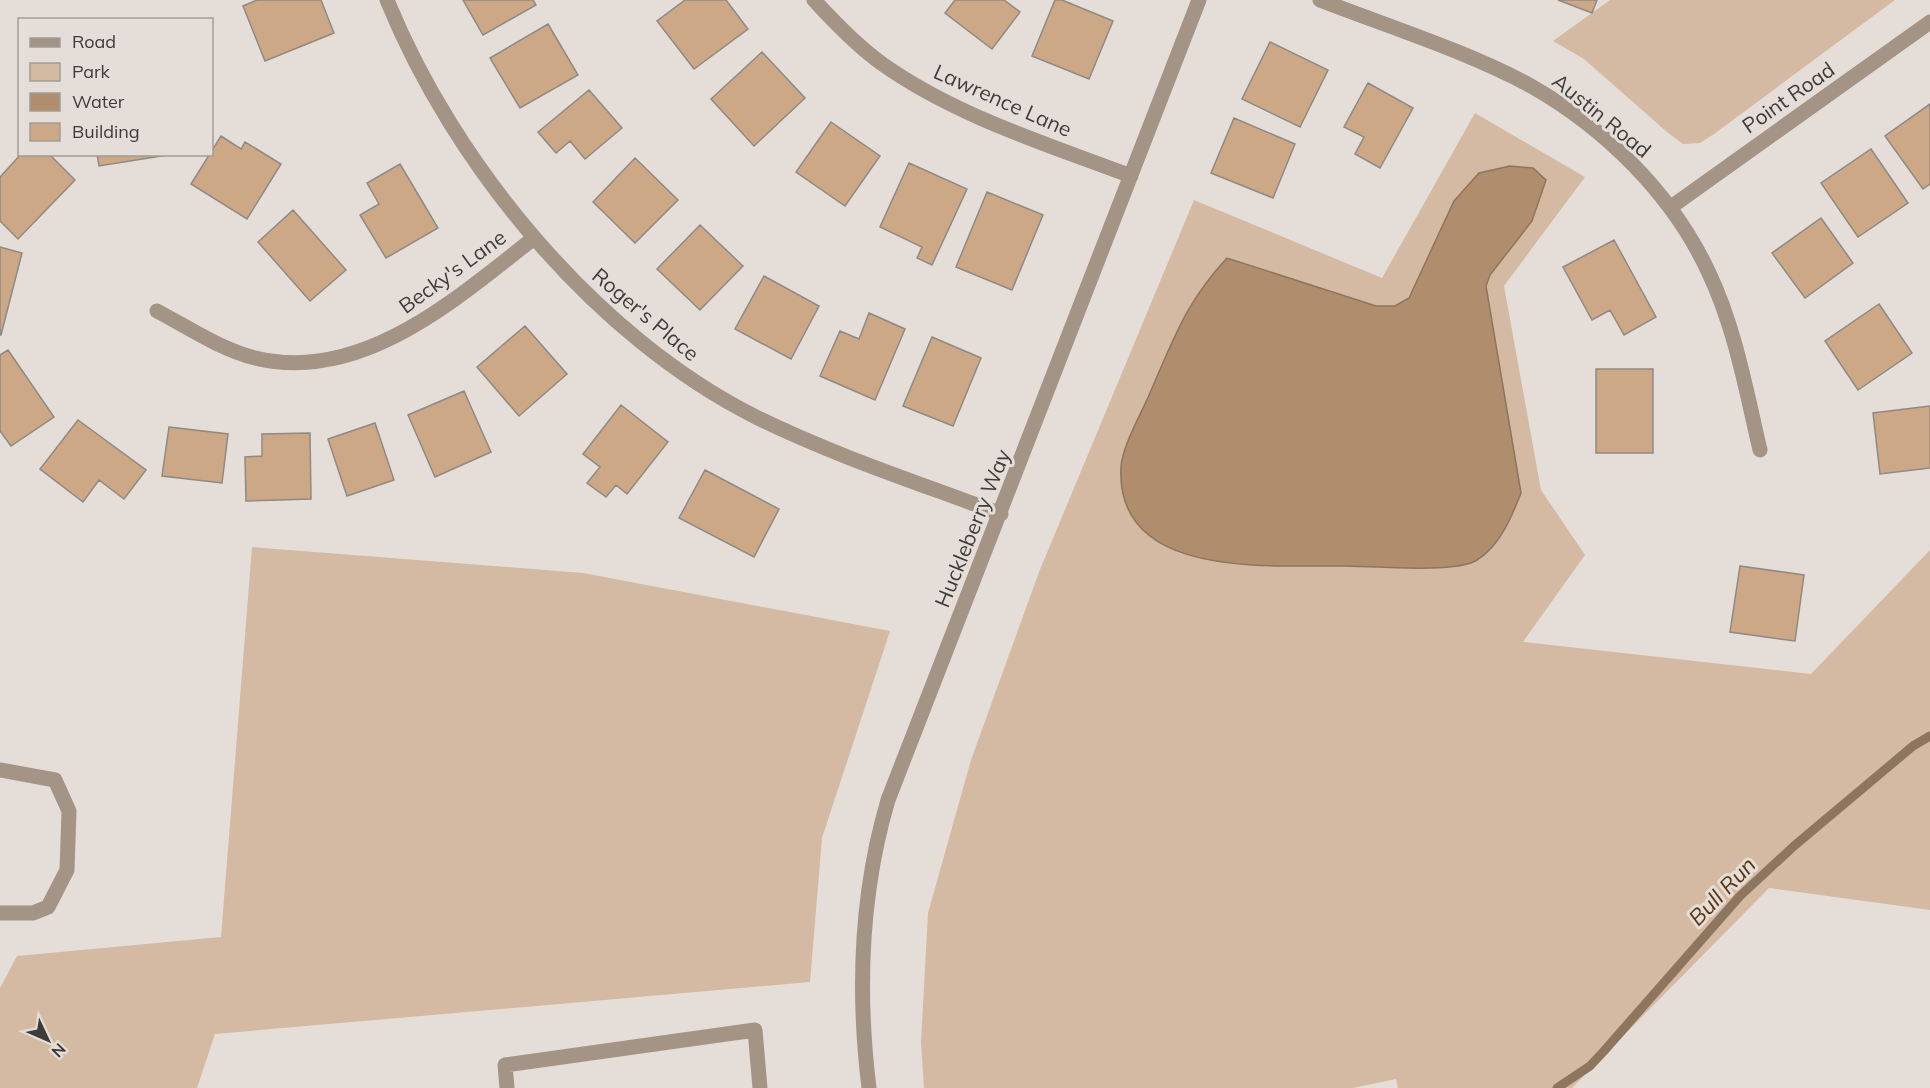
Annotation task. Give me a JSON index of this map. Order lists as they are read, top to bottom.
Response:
{
  "streets": {
    "street": [
      "Point Road",
      "Lawrence Lane",
      "Austin Road",
      "Becky's Lane",
      "Roger's Place",
      "Huckleberry Way"
    ]
  },
  "crossings": [
    ["Point Road", "Austin Road"],
    ["Lawrence Lane", "Huckleberry Way"],
    ["Becky's Lane", "Roger's Place"],
    ["Roger's Place", "Huckleberry Way"]
  ],
  "water": ["Bull Run"],
  "legend": [
    "Road",
    "Park",
    "Water",
    "Building"
  ],
  "north": "bottom right"
}
